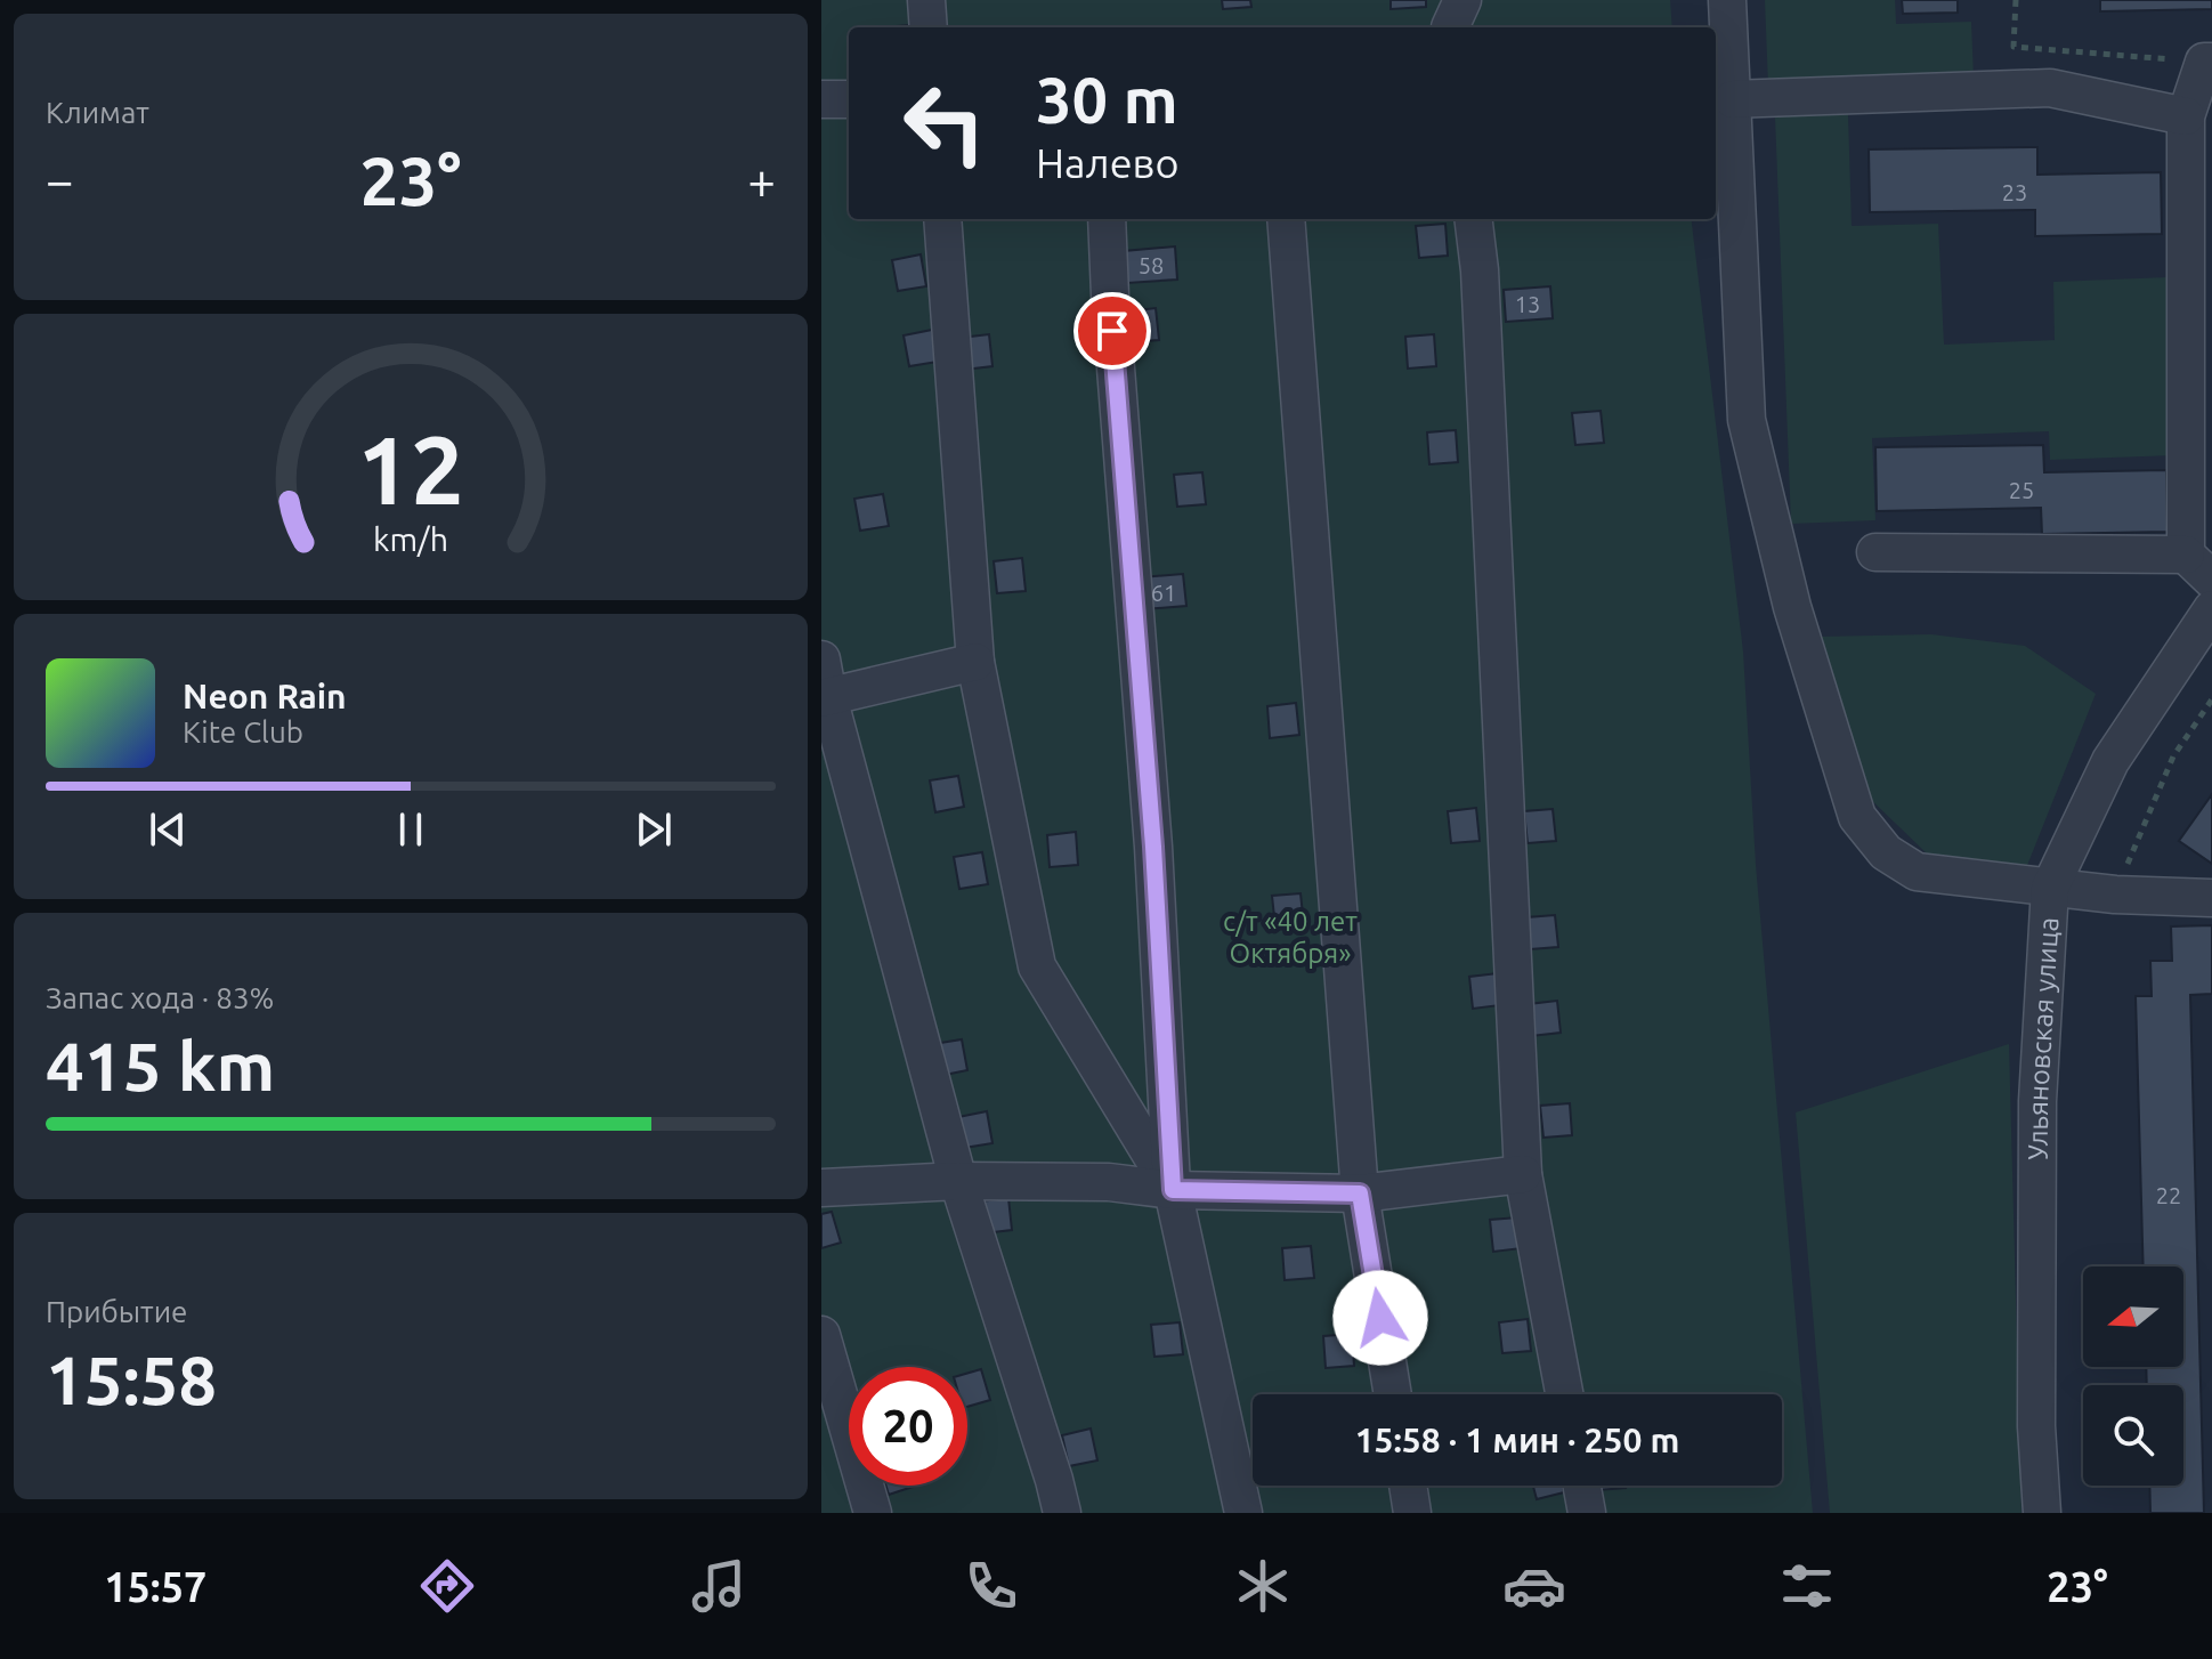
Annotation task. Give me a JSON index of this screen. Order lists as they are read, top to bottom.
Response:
{
  "streets": {
    "street": ["Ульяновская улица"]
  },
  "parks": ["с/т «40 лет Октября»"],
  "house_numbers": [
    "23",
    "58",
    "13",
    "25",
    "61",
    "22"
  ],
  "north": "left",
  "page": {
    "tile": [
      "Климат",
      ["Запас хода · 83%", "415 km"],
      ["Прибытие", "15:58"]
    ],
    "turn": ["30 m", "Налево"],
    "heat": ["−", "23°", "+"],
    "song": ["Neon Rain", "Kite Club"],
    "limit": "20",
    "trip": "15:58 · 1 мин · 250 m",
    "tabs": ["15:57", "23°"],
    "gauge": ["12", "km/h"]
  }
}
